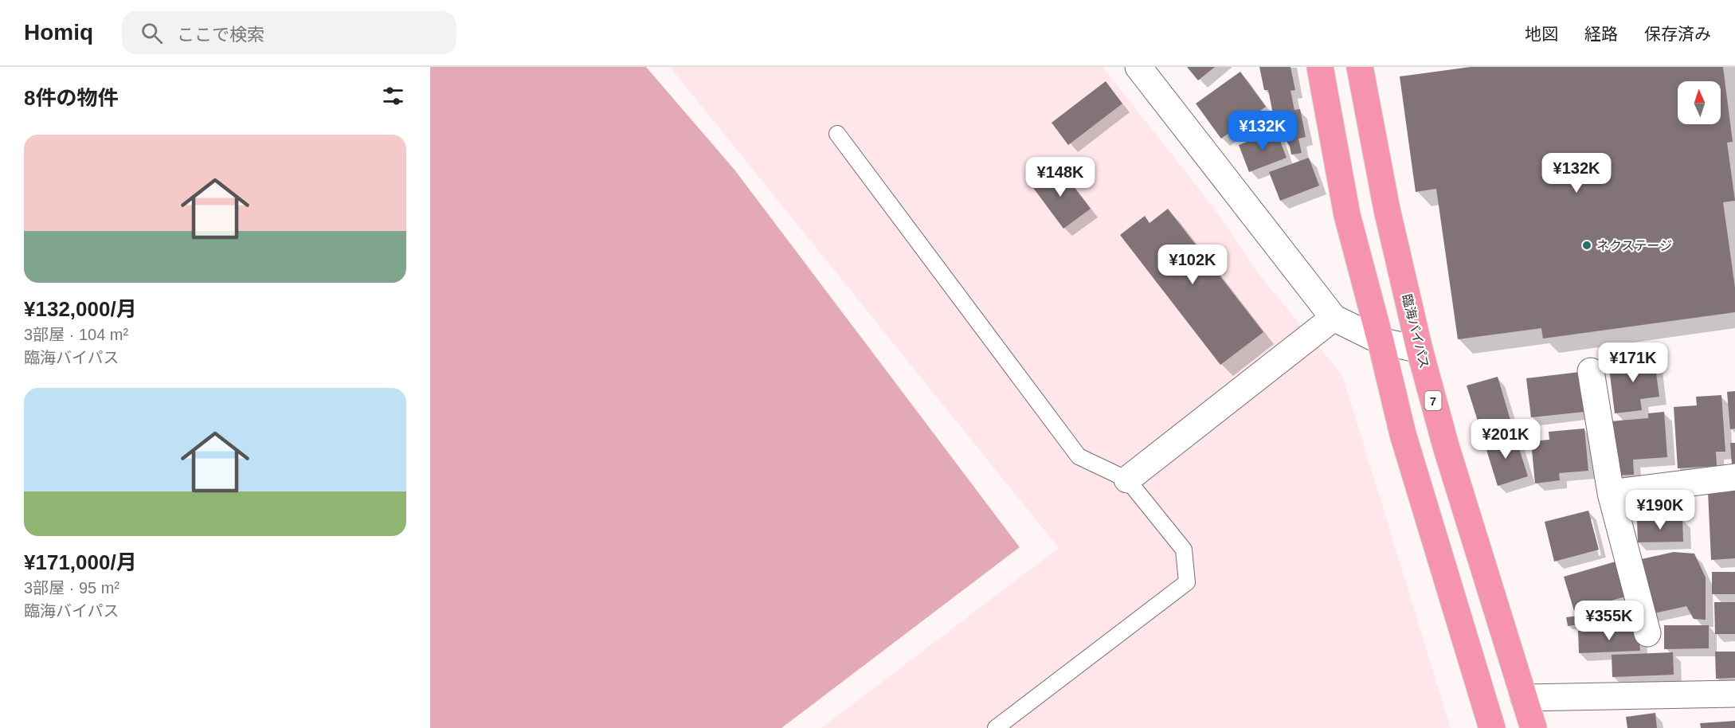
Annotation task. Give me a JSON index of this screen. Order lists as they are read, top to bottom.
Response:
{
  "streets": {
    "highway": ["臨海バイパス", "7"]
  },
  "places": ["ネクステージ"],
  "north": "top",
  "page": {
    "header": "Homiq",
    "search": "ここで検索",
    "nav": ["地図", "経路", "保存済み"],
    "heading": "8件の物件",
    "price": [
      "¥132K",
      "¥132K",
      "¥148K",
      "¥102K",
      "¥171K",
      "¥201K",
      "¥190K",
      "¥355K"
    ],
    "list": [
      {
        "name": "¥132,000/月",
        "note": "3部屋 · 104 m² · 臨海バイパス"
      },
      {
        "name": "¥171,000/月",
        "note": "3部屋 · 95 m² · 臨海バイパス"
      }
    ]
  }
}
